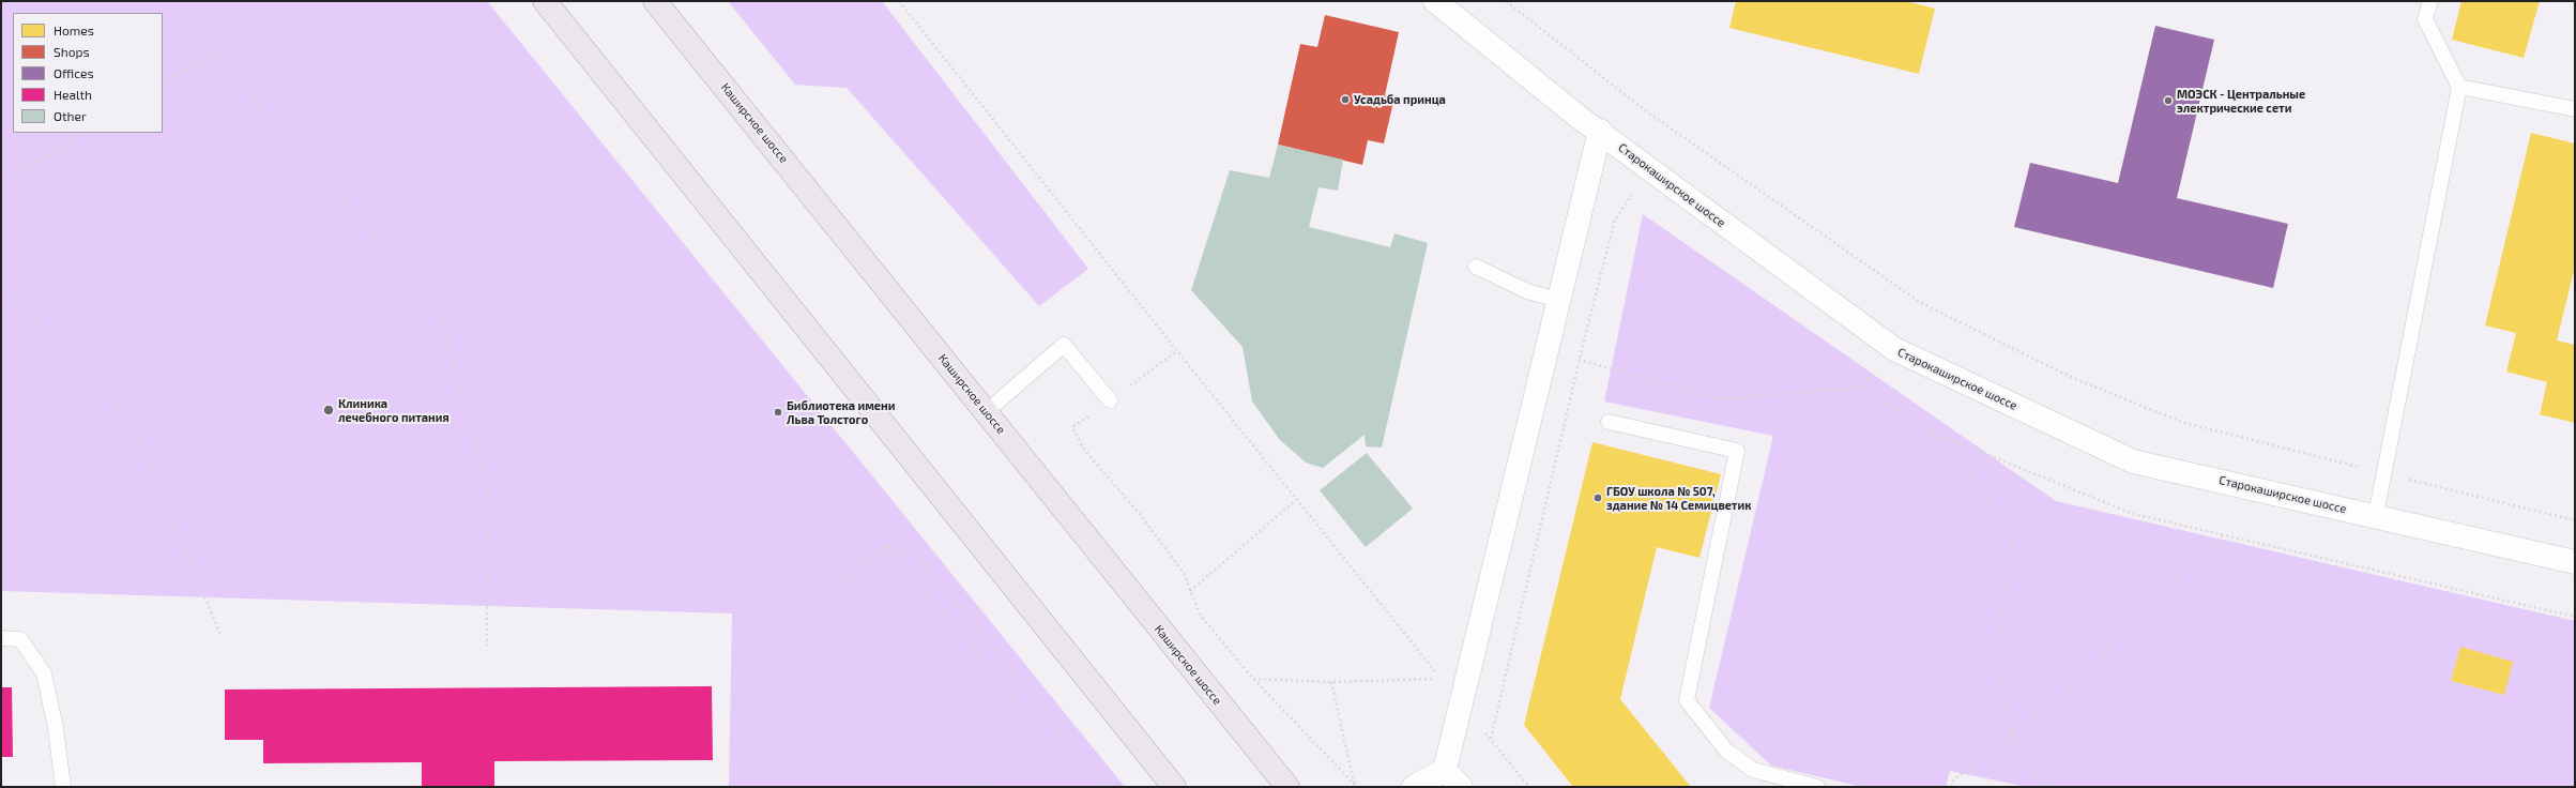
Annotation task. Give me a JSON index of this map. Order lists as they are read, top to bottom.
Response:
{
  "streets": {
    "main road": ["Каширское шоссе"],
    "street": ["Старокаширское шоссе"]
  },
  "places": [
    "Усадьба принца",
    "МОЭСК - Центральные электрические сети",
    "Клиника лечебного питания",
    "Библиотека имени Льва Толстого",
    "ГБОУ школа № 507, здание № 14 Семицветик"
  ],
  "legend": [
    "Homes",
    "Shops",
    "Offices",
    "Health",
    "Other"
  ]
}
